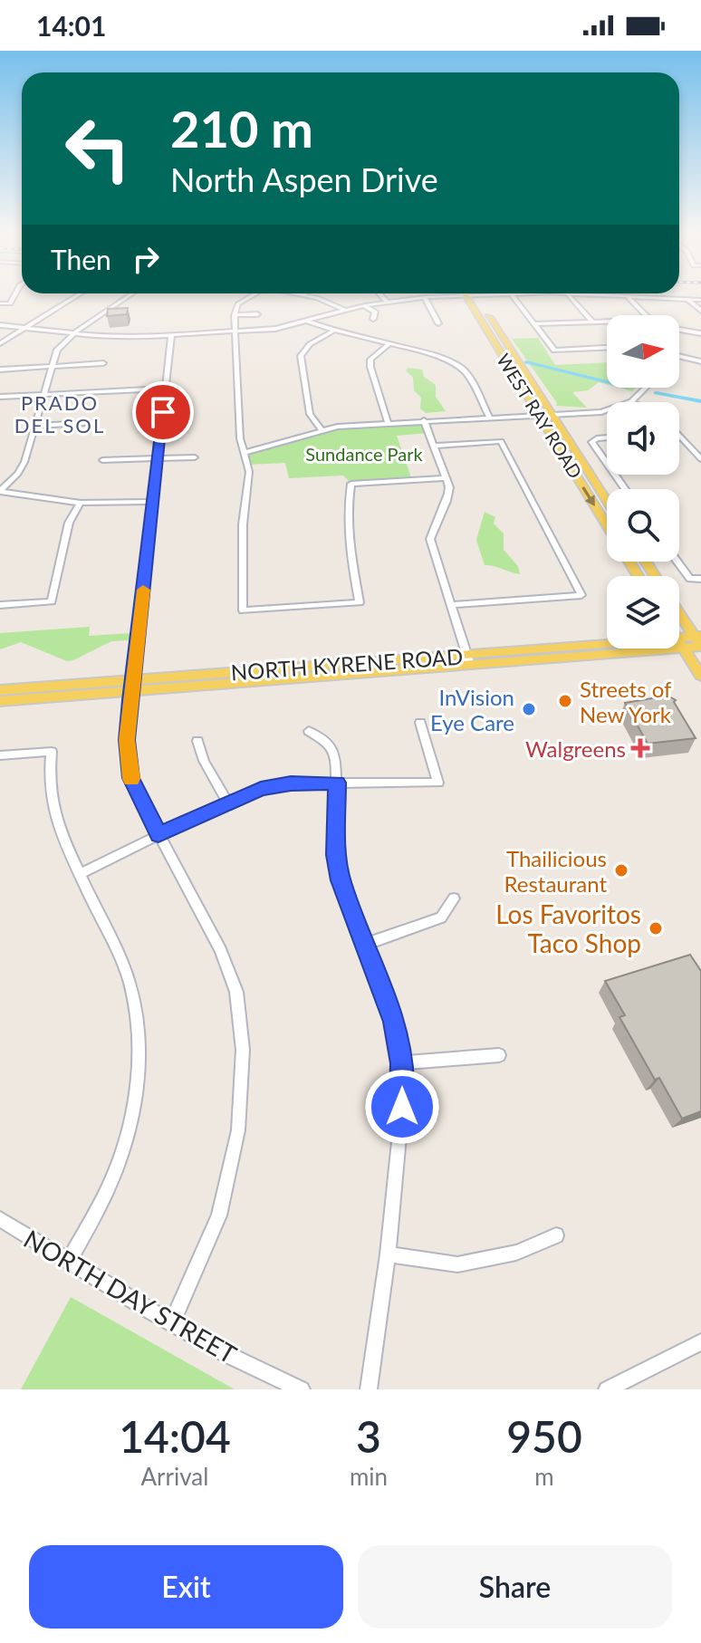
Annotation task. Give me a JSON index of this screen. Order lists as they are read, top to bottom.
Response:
{
  "streets": {
    "main road": ["WEST RAY ROAD", "NORTH KYRENE ROAD"],
    "street": ["NORTH DAY STREET"]
  },
  "districts": ["PRADO DEL SOL"],
  "parks": ["Sundance Park"],
  "places": {
    "other": [
      "Streets of New York",
      "InVision Eye Care",
      "Thailicious Restaurant",
      "Los Favoritos Taco Shop"
    ],
    "health": ["Walgreens"]
  },
  "north": "right",
  "page": {
    "status": "14:01",
    "turn": ["210 m", "North Aspen Drive"],
    "then": "Then",
    "eta": [
      "14:04",
      "Arrival",
      "3",
      "min",
      "950",
      "m"
    ],
    "buttons": ["Exit", "Share"]
  }
}
